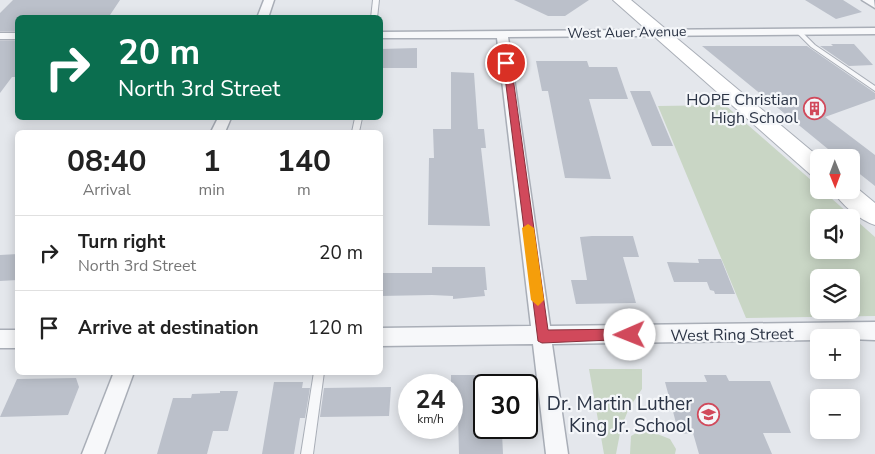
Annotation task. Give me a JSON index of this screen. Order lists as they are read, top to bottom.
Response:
{
  "streets": {
    "street": ["West Auer Avenue", "West Ring Street"]
  },
  "places": {
    "building": ["HOPE Christian High School"],
    "school or university": ["Dr. Martin Luther King Jr. School"]
  },
  "north": "bottom",
  "page": {
    "turn": ["20 m", "North 3rd Street"],
    "eta": [
      "08:40",
      "Arrival",
      "1",
      "min",
      "140",
      "m"
    ],
    "map_buttons": ["+", "−"],
    "list": [
      {
        "name": "Turn right",
        "note": "North 3rd Street",
        "value": "20 m"
      },
      {
        "name": "Arrive at destination",
        "value": "120 m"
      }
    ],
    "speed": "24 km/h",
    "limit": "30"
  }
}
